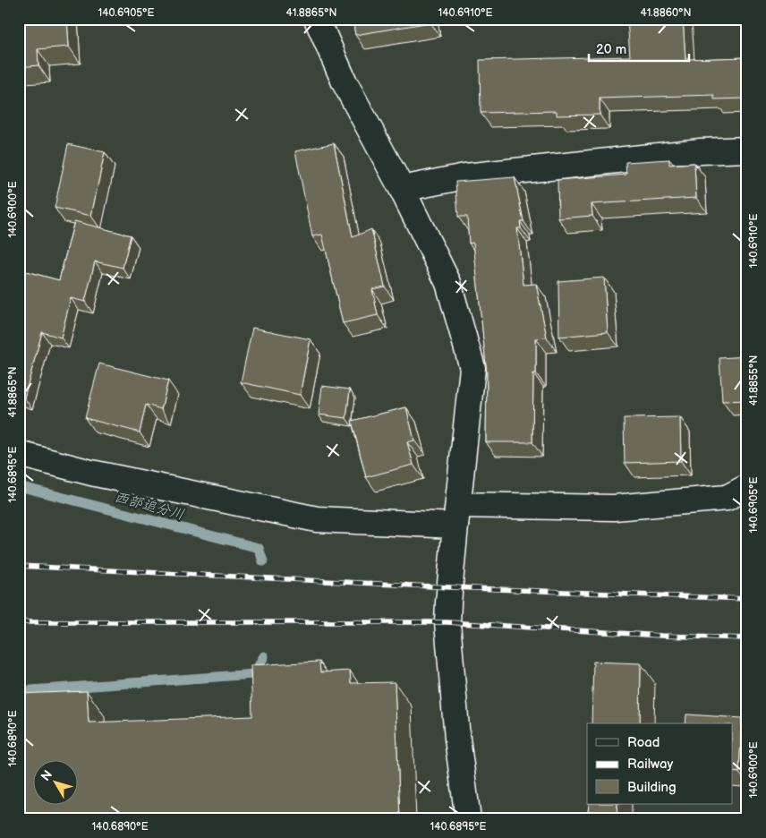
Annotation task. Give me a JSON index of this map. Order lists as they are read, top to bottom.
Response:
{
  "water": ["西部追分川"],
  "legend": ["Road", "Railway", "Building"],
  "scale_bar": "20 m",
  "north": "top left",
  "coordinates": [
    "140.6905°E",
    "41.8865°N",
    "140.6910°E",
    "41.8860°N",
    "140.6900°E",
    "41.8855°N",
    "140.6895°E",
    "140.6890°E"
  ]
}
